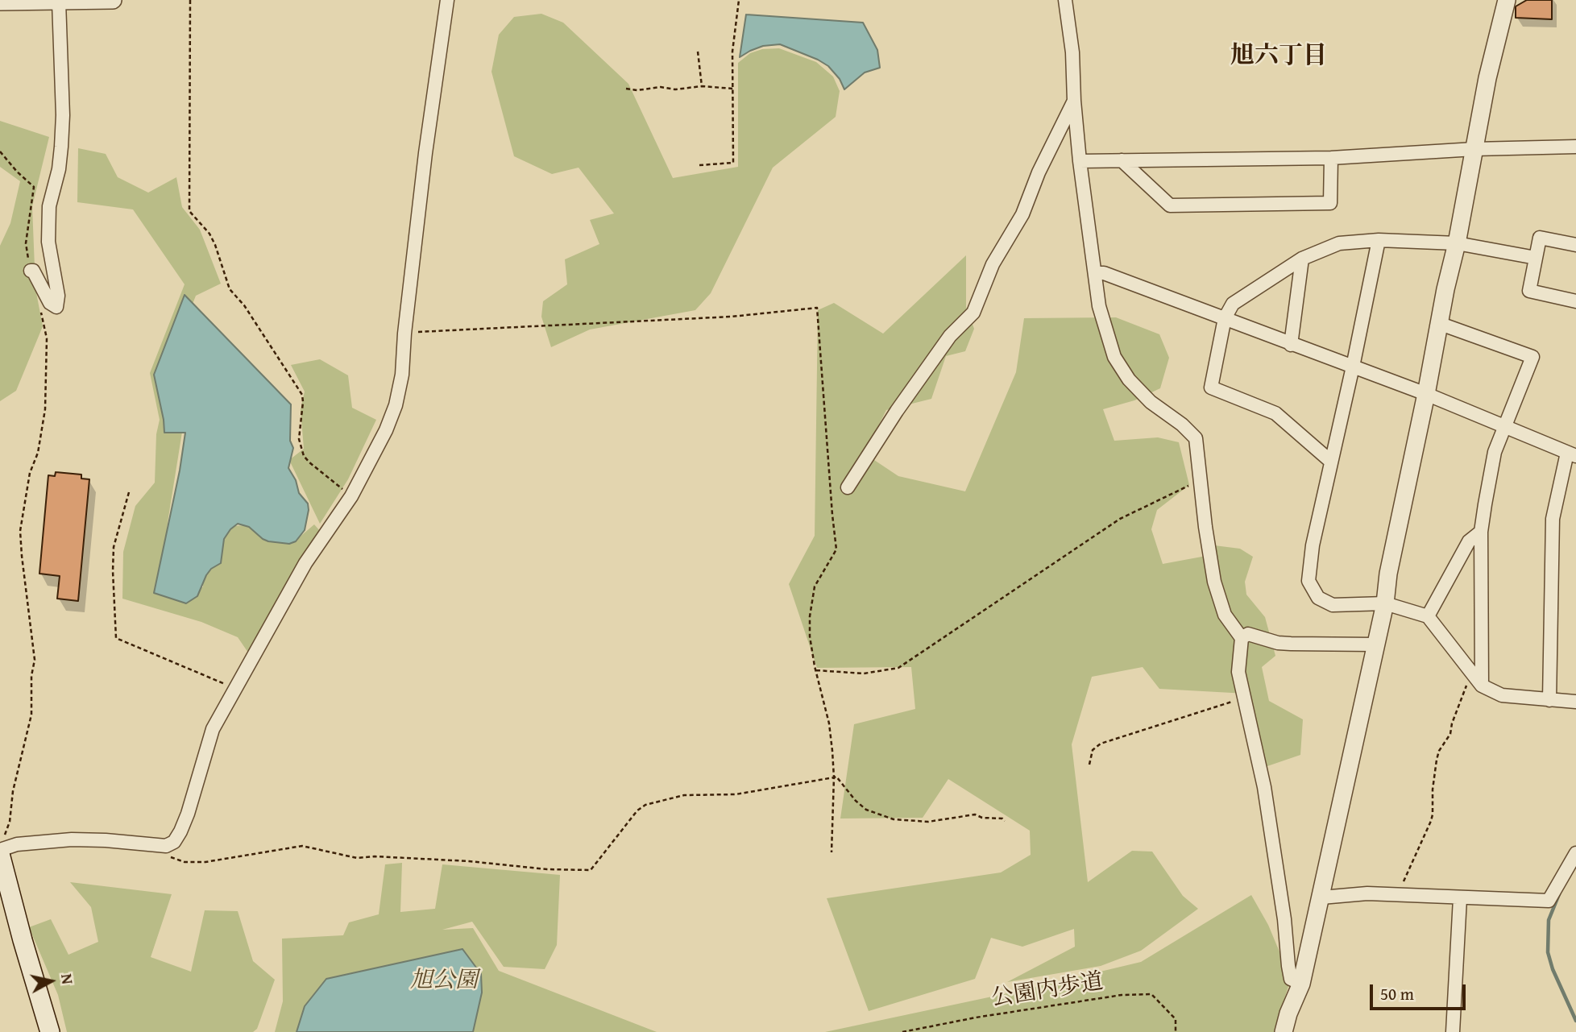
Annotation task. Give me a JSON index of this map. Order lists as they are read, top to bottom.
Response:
{
  "streets": {
    "path": ["公園内歩道"]
  },
  "districts": ["旭六丁目"],
  "parks": ["旭公園"],
  "scale_bar": "50 m",
  "north": "right"
}
